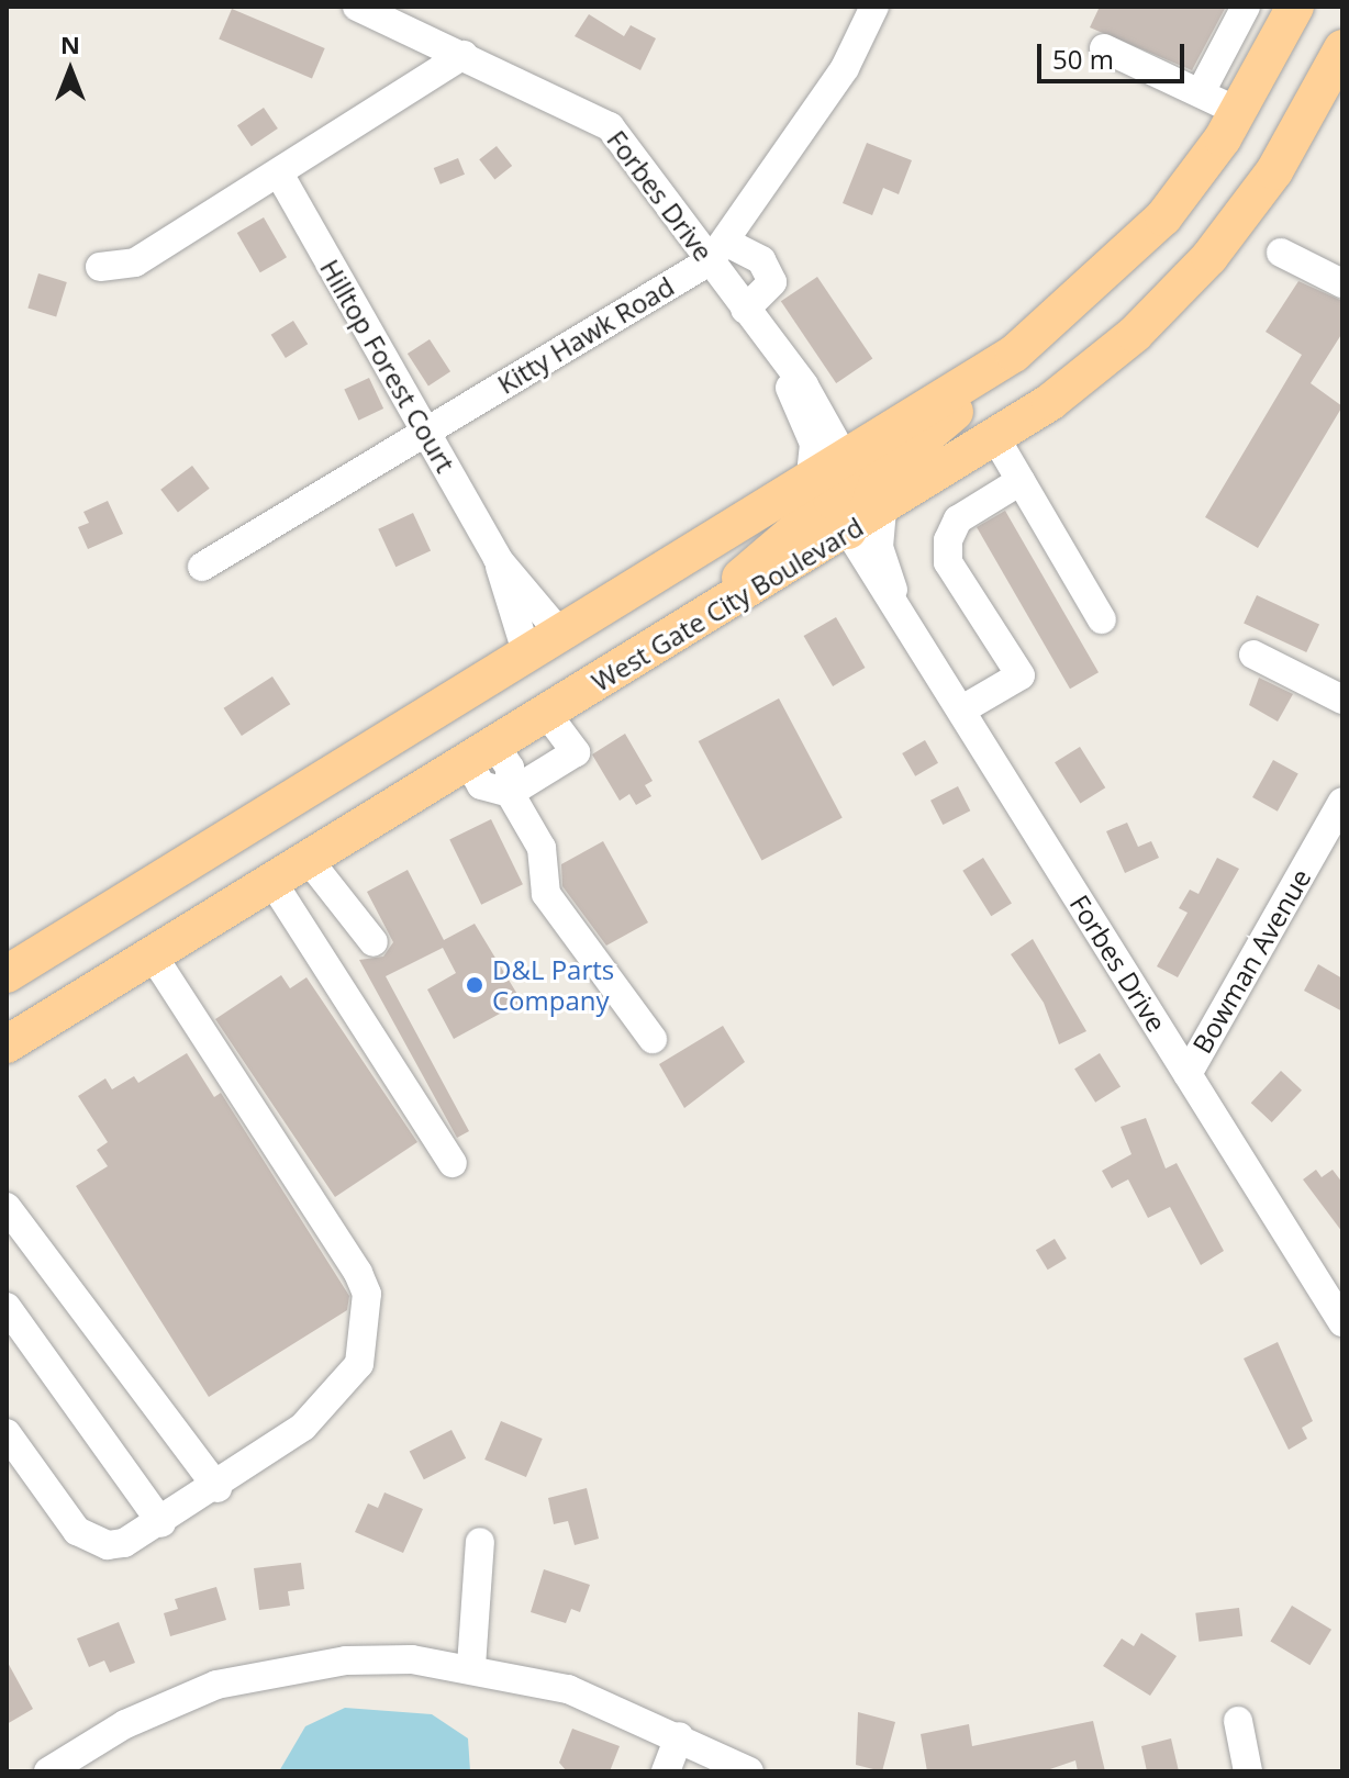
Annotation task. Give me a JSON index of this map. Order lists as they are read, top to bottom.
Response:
{
  "streets": {
    "main road": ["West Gate City Boulevard"],
    "street": [
      "Forbes Drive",
      "Kitty Hawk Road",
      "Hilltop Forest Court",
      "Bowman Avenue"
    ]
  },
  "crossings": [
    ["Forbes Drive", "Kitty Hawk Road"],
    ["Forbes Drive", "West Gate City Boulevard"],
    ["Forbes Drive", "Bowman Avenue"],
    ["Kitty Hawk Road", "Hilltop Forest Court"]
  ],
  "places": ["D&L Parts Company"],
  "scale_bar": "50 m",
  "north": "top"
}
